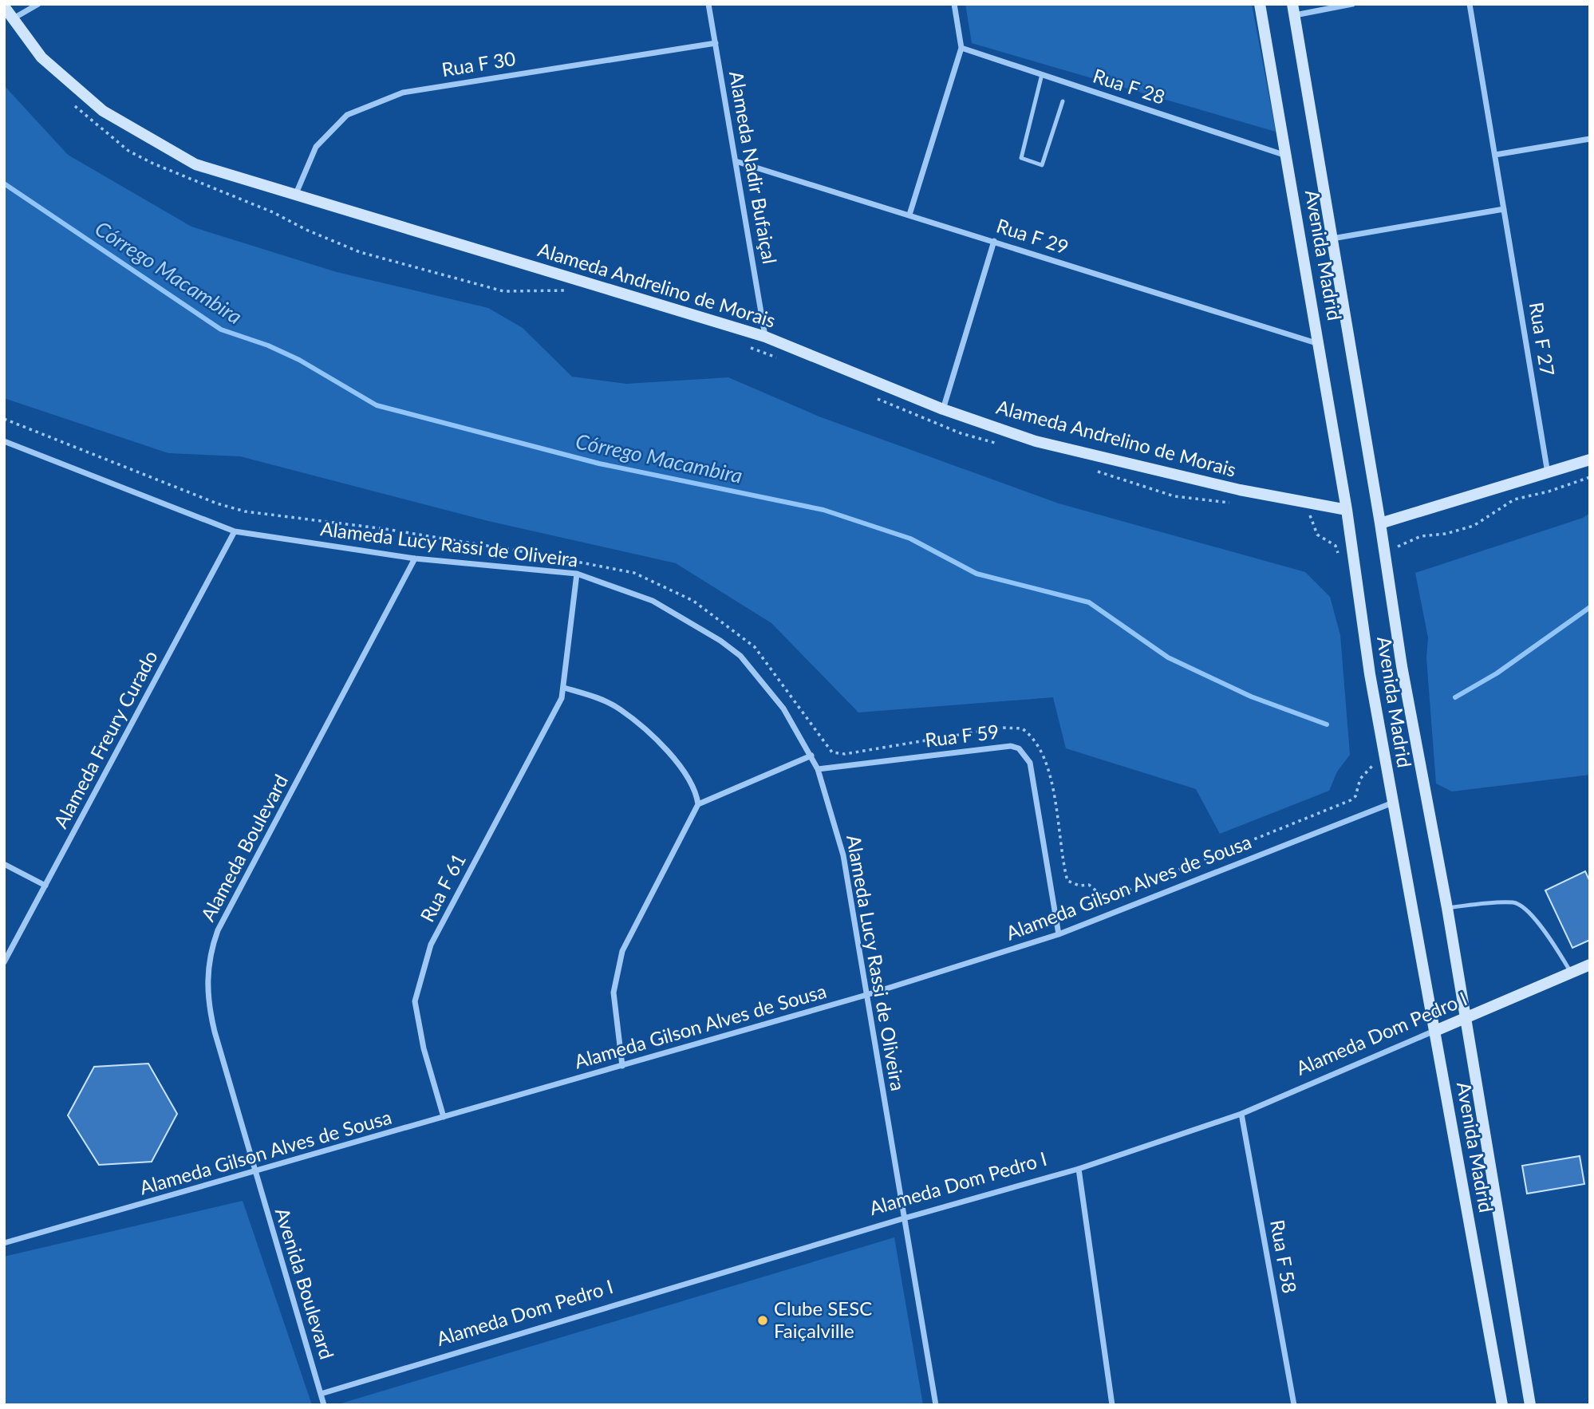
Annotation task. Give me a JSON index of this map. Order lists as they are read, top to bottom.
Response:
{
  "streets": {
    "main road": ["Avenida Madrid", "Alameda Andrelino de Morais", "Alameda Dom Pedro I"],
    "street": [
      "Rua F 30",
      "Rua F 28",
      "Alameda Nadir Bufaiçal",
      "Rua F 29",
      "Rua F 27",
      "Alameda Lucy Rassi de Oliveira",
      "Rua F 59",
      "Alameda Freury Curado",
      "Alameda Boulevard",
      "Rua F 61",
      "Alameda Gilson Alves de Sousa",
      "Rua F 58",
      "Avenida Boulevard"
    ]
  },
  "crossings": [
    ["Rua F 30", "Alameda Nadir Bufaiçal"],
    ["Rua F 30", "Alameda Andrelino de Morais"],
    ["Rua F 28", "Avenida Madrid"],
    ["Alameda Nadir Bufaiçal", "Rua F 29"],
    ["Alameda Nadir Bufaiçal", "Alameda Andrelino de Morais"],
    ["Rua F 29", "Avenida Madrid"],
    ["Avenida Madrid", "Alameda Andrelino de Morais"],
    ["Avenida Madrid", "Alameda Gilson Alves de Sousa"],
    ["Avenida Madrid", "Alameda Dom Pedro I"],
    ["Alameda Lucy Rassi de Oliveira", "Rua F 59"],
    ["Alameda Lucy Rassi de Oliveira", "Alameda Freury Curado"],
    ["Alameda Lucy Rassi de Oliveira", "Alameda Boulevard"],
    ["Alameda Lucy Rassi de Oliveira", "Rua F 61"],
    ["Alameda Lucy Rassi de Oliveira", "Alameda Gilson Alves de Sousa"],
    ["Alameda Lucy Rassi de Oliveira", "Alameda Dom Pedro I"],
    ["Rua F 59", "Alameda Gilson Alves de Sousa"],
    ["Alameda Boulevard", "Alameda Gilson Alves de Sousa"],
    ["Alameda Boulevard", "Avenida Boulevard"],
    ["Rua F 61", "Alameda Gilson Alves de Sousa"],
    ["Alameda Gilson Alves de Sousa", "Avenida Boulevard"],
    ["Alameda Dom Pedro I", "Rua F 58"],
    ["Alameda Dom Pedro I", "Avenida Boulevard"]
  ],
  "water": ["Córrego Macambira"],
  "places": ["Clube SESC Faiçalville"]
}
